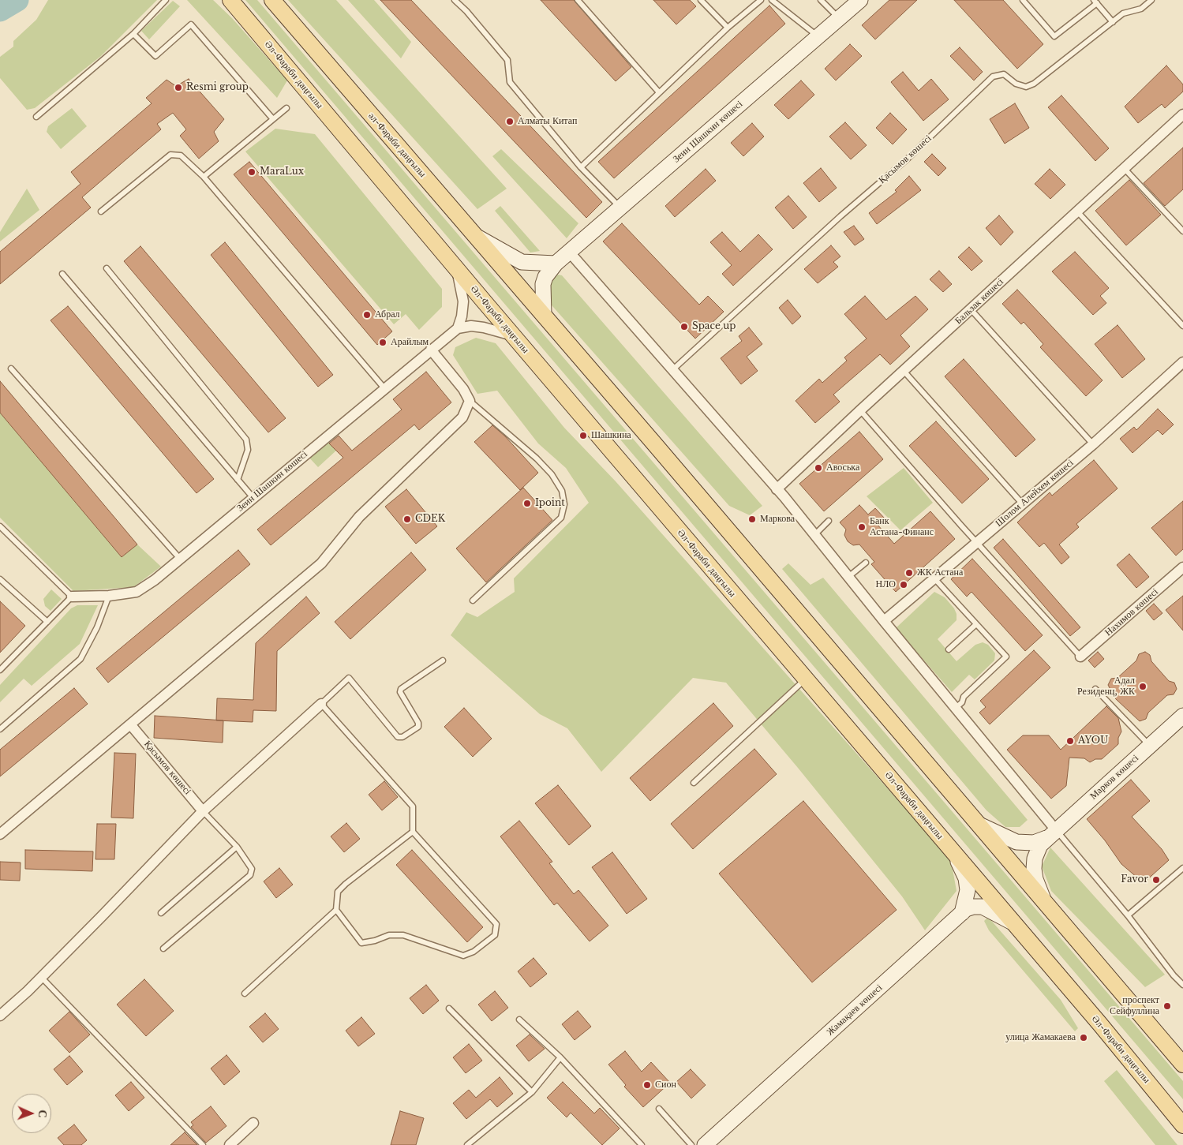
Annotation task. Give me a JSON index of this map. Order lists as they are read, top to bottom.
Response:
{
  "streets": {
    "main road": ["Әл-Фараби даңғылы", "әл-Фараби даңғылы"],
    "street": [
      "Зеин Шашкин көшесі",
      "Қасымов көшесі",
      "Бальзак көшесі",
      "Шолом Алейхем көшесі",
      "Нахимов көшесі",
      "Марков көшесі",
      "Жамақаев көшесі"
    ]
  },
  "crossings": [
    ["Әл-Фараби даңғылы", "Жамақаев көшесі"],
    ["Зеин Шашкин көшесі", "әл-Фараби даңғылы"]
  ],
  "places": [
    "Resmi group",
    "Алматы Китап",
    "MaraLux",
    "Абрал",
    "Space up",
    "Арайлым",
    "Шашкина",
    "Авоська",
    "Ipoint",
    "CDEK",
    "Маркова",
    "Банк Астана-Финанс",
    "ЖК Астана",
    "НЛО",
    "Адал Резиденц, ЖК",
    "AYOU",
    "Favor",
    "проспект Сейфуллина",
    "улица Жамакаева",
    "Сион"
  ],
  "north": "right"
}
